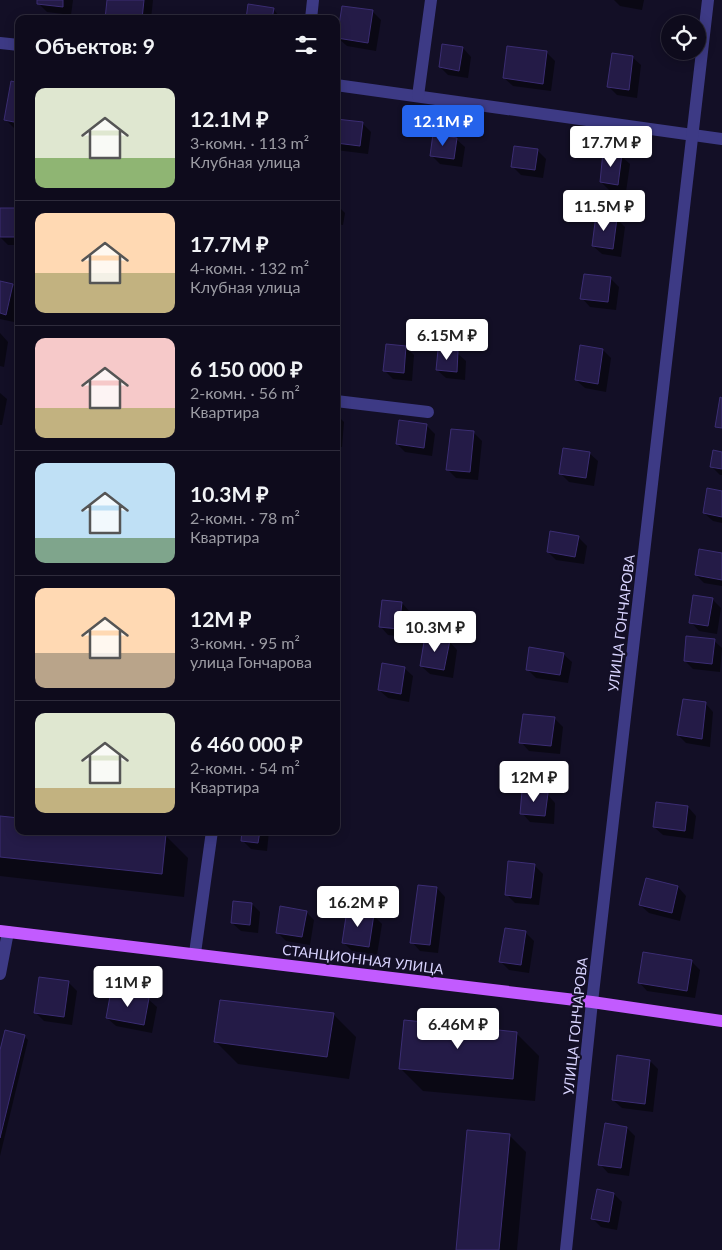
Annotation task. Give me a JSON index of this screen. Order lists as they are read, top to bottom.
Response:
{
  "streets": {
    "main road": ["СТАНЦИОННАЯ УЛИЦА"],
    "street": ["УЛИЦА ГОНЧАРОВА"]
  },
  "crossings": [
    ["УЛИЦА ГОНЧАРОВА", "СТАНЦИОННАЯ УЛИЦА"]
  ],
  "page": {
    "heading": "Объектов: 9",
    "list": [
      {
        "name": "12.1M ₽",
        "note": "3-комн. · 113 m² · Клубная улица"
      },
      {
        "name": "17.7M ₽",
        "note": "4-комн. · 132 m² · Клубная улица"
      },
      {
        "name": "6 150 000 ₽",
        "note": "2-комн. · 56 m² · Квартира"
      },
      {
        "name": "10.3M ₽",
        "note": "2-комн. · 78 m² · Квартира"
      },
      {
        "name": "12M ₽",
        "note": "3-комн. · 95 m² · улица Гончарова"
      },
      {
        "name": "6 460 000 ₽",
        "note": "2-комн. · 54 m² · Квартира"
      }
    ],
    "price": [
      "12.1M ₽",
      "17.7M ₽",
      "11.5M ₽",
      "6.15M ₽",
      "10.3M ₽",
      "12M ₽",
      "16.2M ₽",
      "11M ₽",
      "6.46M ₽"
    ]
  }
}
